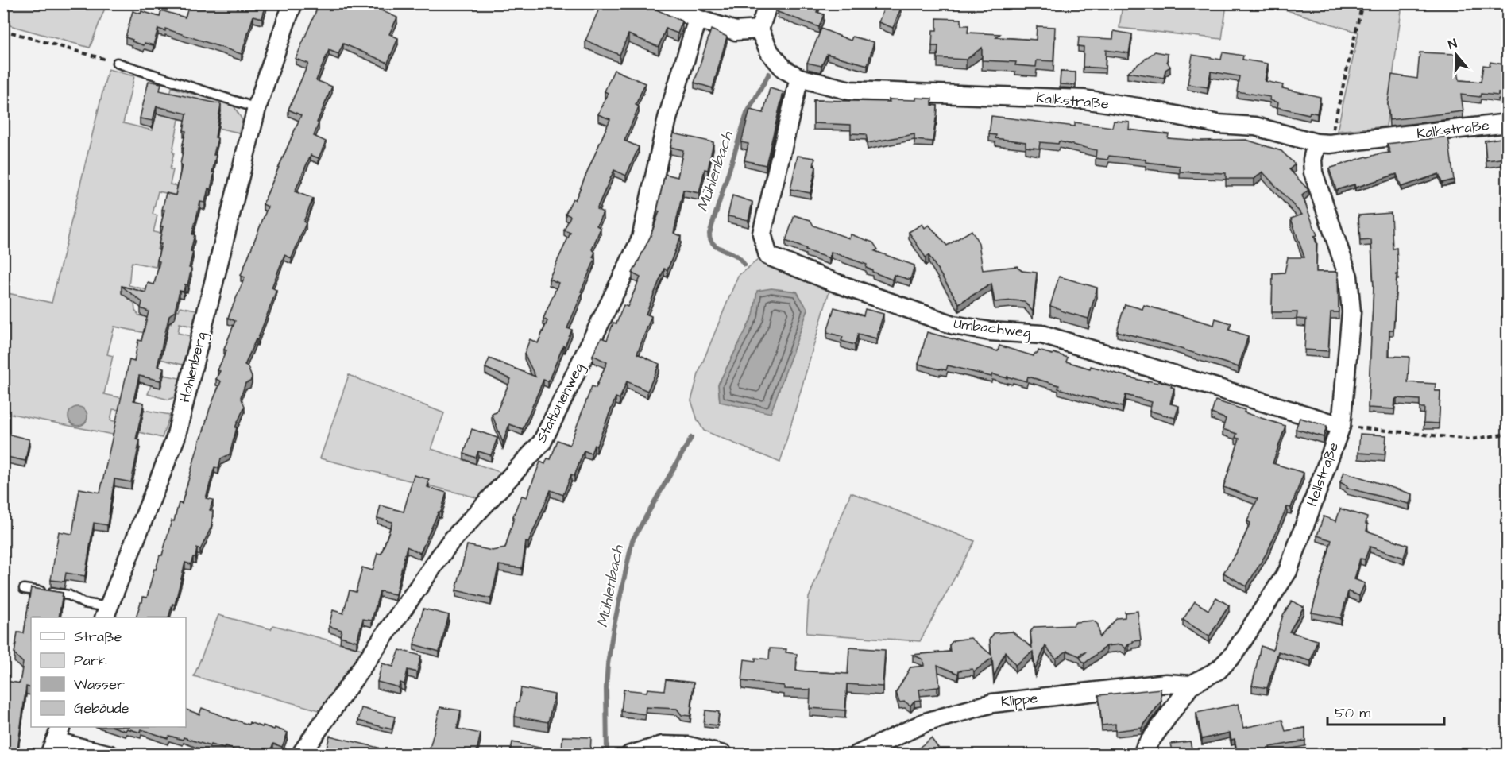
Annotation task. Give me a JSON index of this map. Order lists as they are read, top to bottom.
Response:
{
  "streets": {
    "street": [
      "Kalkstraße",
      "Umbachweg",
      "Hohlenberg",
      "Stationenweg",
      "Hellstraße",
      "Klippe"
    ]
  },
  "crossings": [
    ["Kalkstraße", "Umbachweg"],
    ["Kalkstraße", "Hellstraße"],
    ["Umbachweg", "Hellstraße"],
    ["Hellstraße", "Klippe"]
  ],
  "water": ["Mühlenbach"],
  "legend": [
    "Straße",
    "Park",
    "Wasser",
    "Gebäude"
  ],
  "scale_bar": "50 m",
  "north": "top"
}
